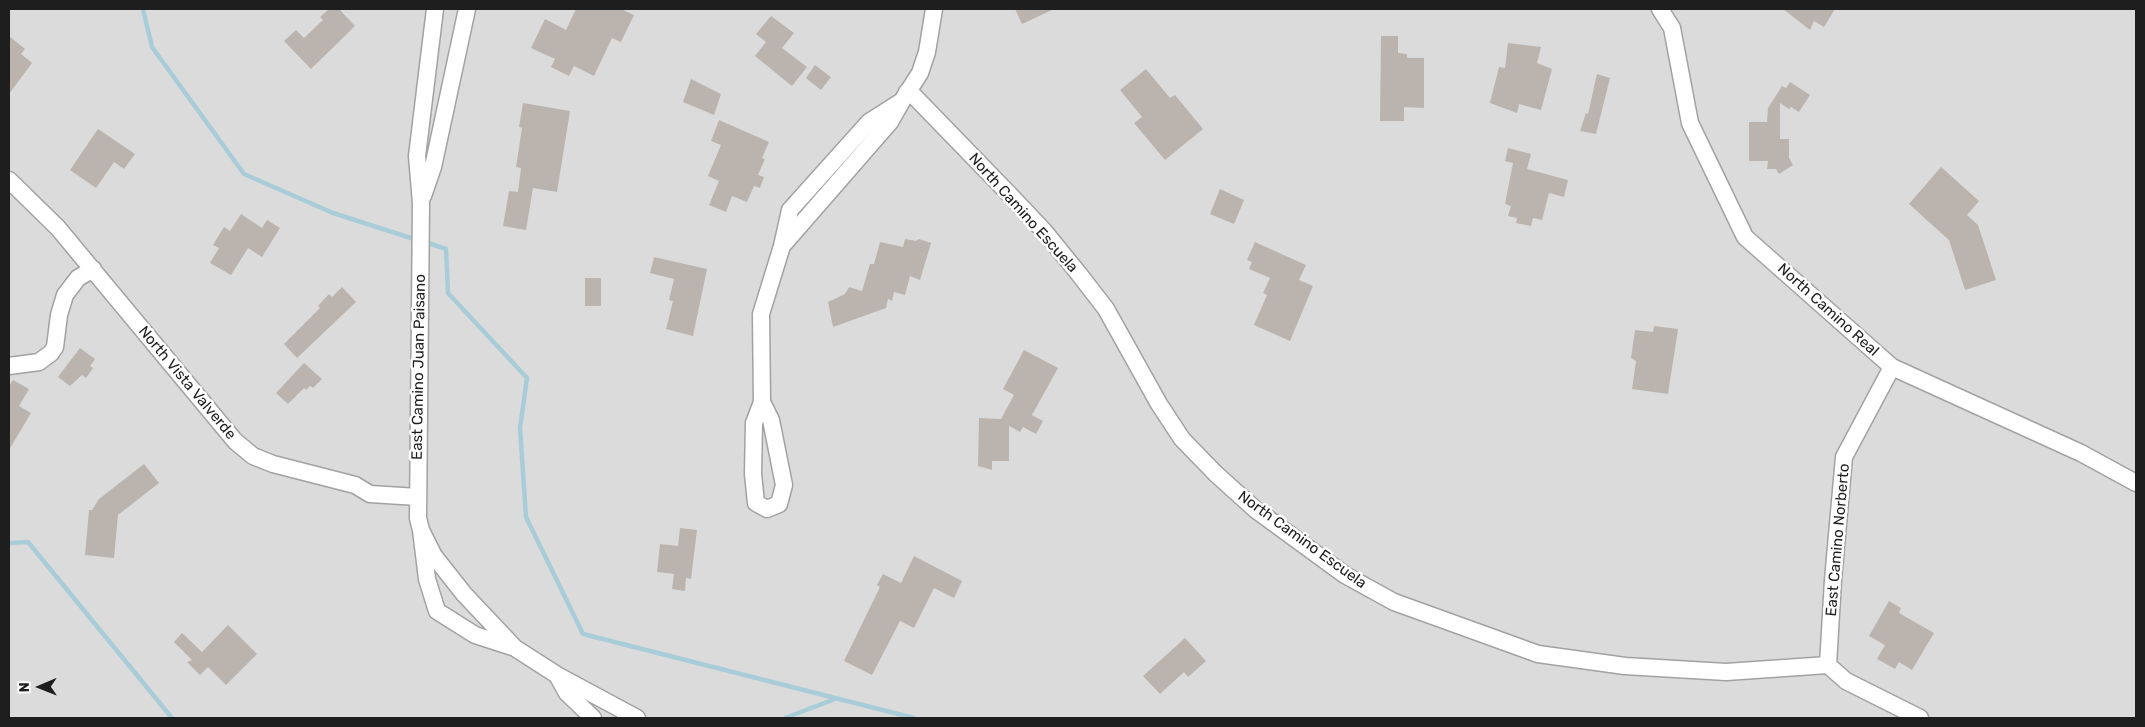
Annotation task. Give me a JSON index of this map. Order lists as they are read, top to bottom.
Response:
{
  "streets": {
    "street": [
      "North Camino Escuela",
      "North Camino Real",
      "East Camino Juan Paisano",
      "North Vista Valverde",
      "East Camino Norberto"
    ]
  },
  "crossings": [
    ["North Camino Escuela", "East Camino Norberto"],
    ["North Camino Real", "East Camino Norberto"],
    ["East Camino Juan Paisano", "North Vista Valverde"]
  ],
  "north": "left"
}
